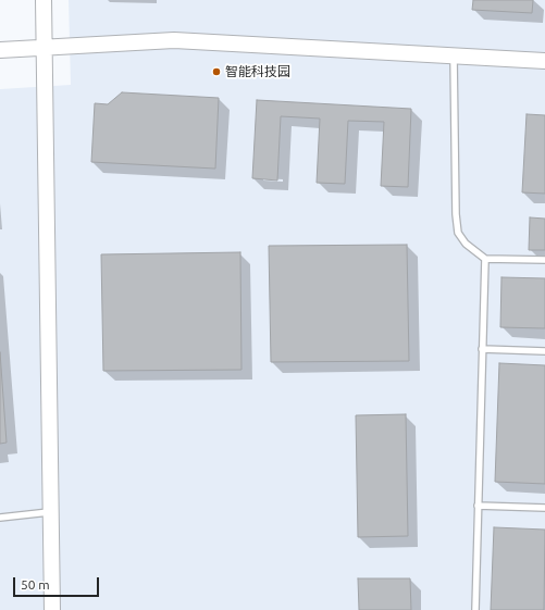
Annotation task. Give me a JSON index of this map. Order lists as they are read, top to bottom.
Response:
{
  "places": ["智能科技园"],
  "scale_bar": "50 m"
}
